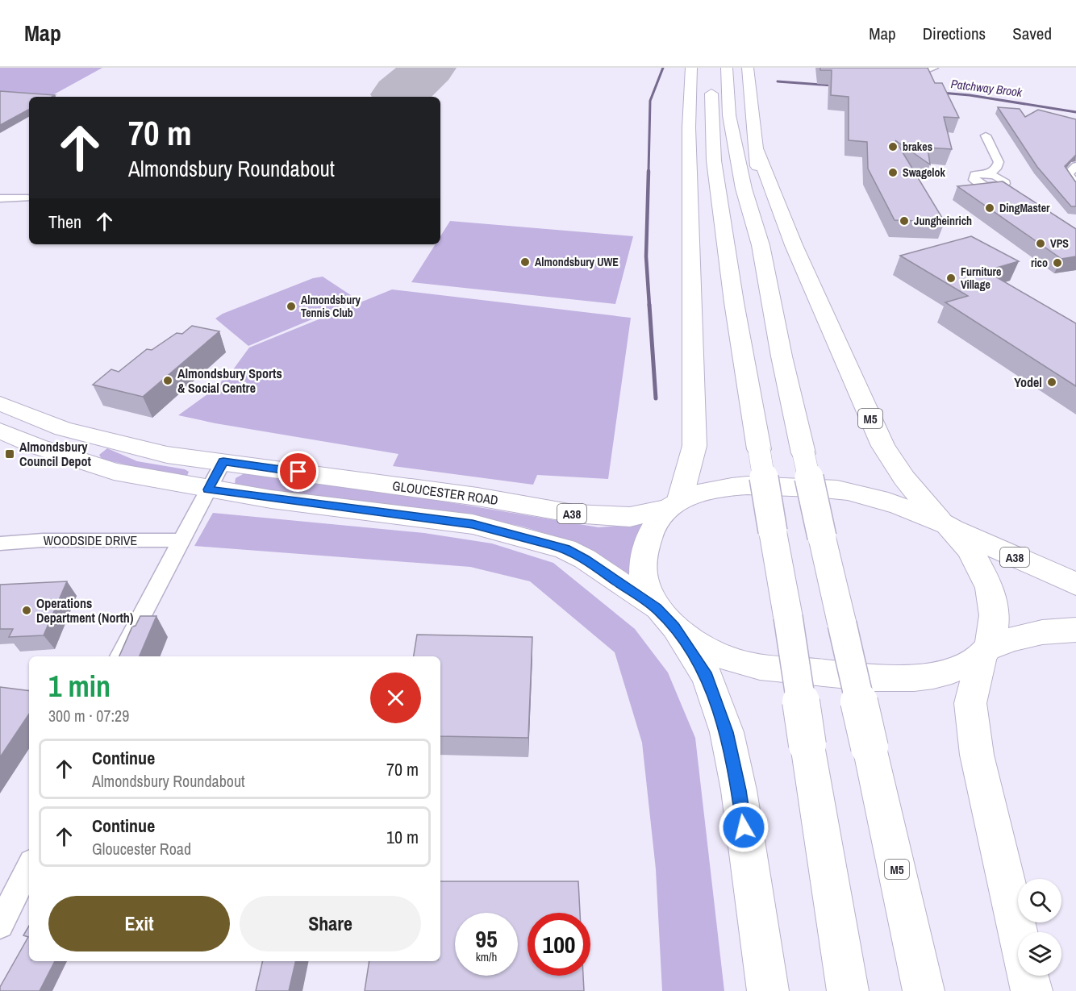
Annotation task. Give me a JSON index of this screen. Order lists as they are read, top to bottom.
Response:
{
  "streets": {
    "main road": ["M5", "GLOUCESTER ROAD", "A38"],
    "street": ["WOODSIDE DRIVE"]
  },
  "crossings": [
    ["M5", "GLOUCESTER ROAD"],
    ["M5", "A38"],
    ["GLOUCESTER ROAD", "A38"]
  ],
  "water": ["Patchway Brook"],
  "places": {
    "other": [
      "brakes",
      "Swagelok",
      "DingMaster",
      "Jungheinrich",
      "VPS",
      "Almondsbury UWE",
      "rico",
      "Furniture Village",
      "Almondsbury Tennis Club",
      "Almondsbury Sports & Social Centre",
      "Yodel",
      "Operations Department (North)"
    ],
    "transit": ["Almondsbury Council Depot"]
  },
  "page": {
    "header": "Map",
    "nav": ["Map", "Directions", "Saved"],
    "turn": ["70 m", "Almondsbury Roundabout"],
    "then": "Then",
    "heading": ["1 min", "300 m · 07:29"],
    "list": [
      {
        "name": "Continue",
        "note": "Almondsbury Roundabout",
        "value": "70 m"
      },
      {
        "name": "Continue",
        "note": "Gloucester Road",
        "value": "10 m"
      }
    ],
    "buttons": ["Exit", "Share"],
    "speed": "95 km/h",
    "limit": "100"
  }
}
